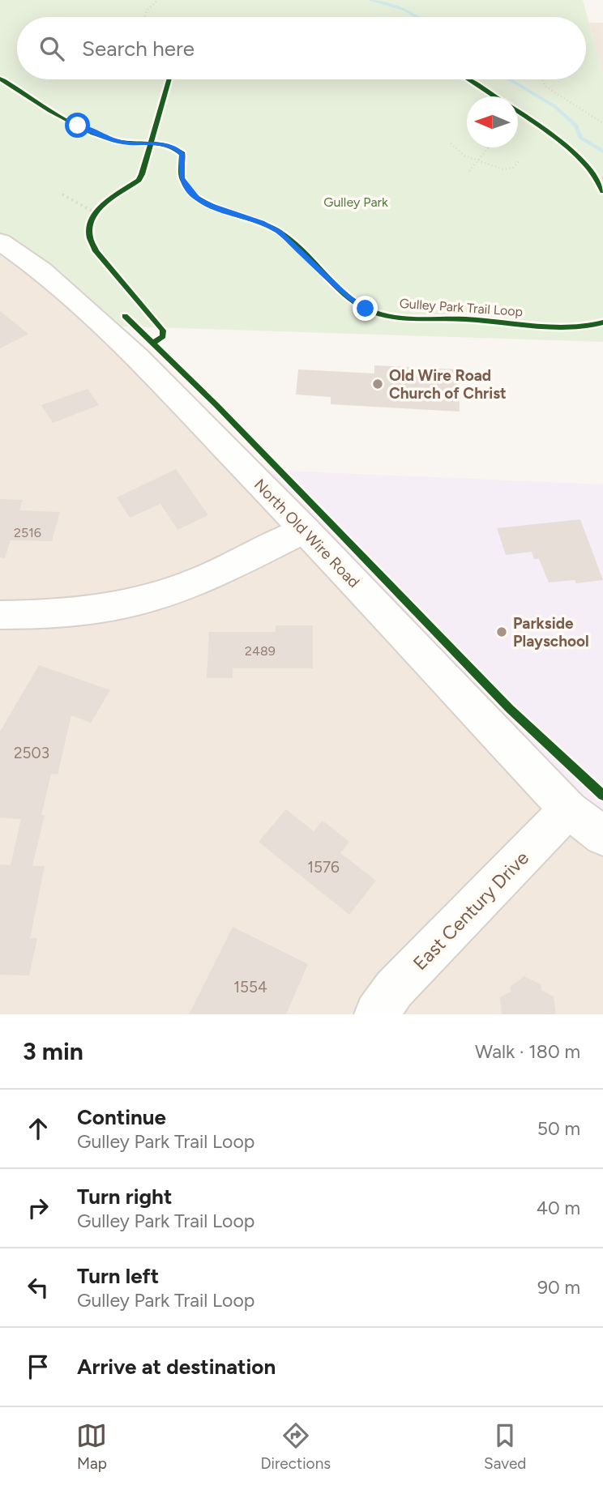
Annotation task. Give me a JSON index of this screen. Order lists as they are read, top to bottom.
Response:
{
  "streets": {
    "street": ["North Old Wire Road", "East Century Drive"],
    "cycle path": ["Gulley Park Trail Loop"]
  },
  "crossings": [
    ["North Old Wire Road", "East Century Drive"]
  ],
  "parks": ["Gulley Park"],
  "places": ["Old Wire Road Church of Christ", "Parkside Playschool"],
  "house_numbers": [
    "2516",
    "2489",
    "2503",
    "1576",
    "1554"
  ],
  "north": "left",
  "page": {
    "search": "Search here",
    "heading": ["3 min", "Walk · 180 m"],
    "list": [
      ["Continue", "Gulley Park Trail Loop", "50 m"],
      ["Turn right", "Gulley Park Trail Loop", "40 m"],
      ["Turn left", "Gulley Park Trail Loop", "90 m"],
      "Arrive at destination"
    ],
    "nav": ["Map", "Directions", "Saved"]
  }
}
